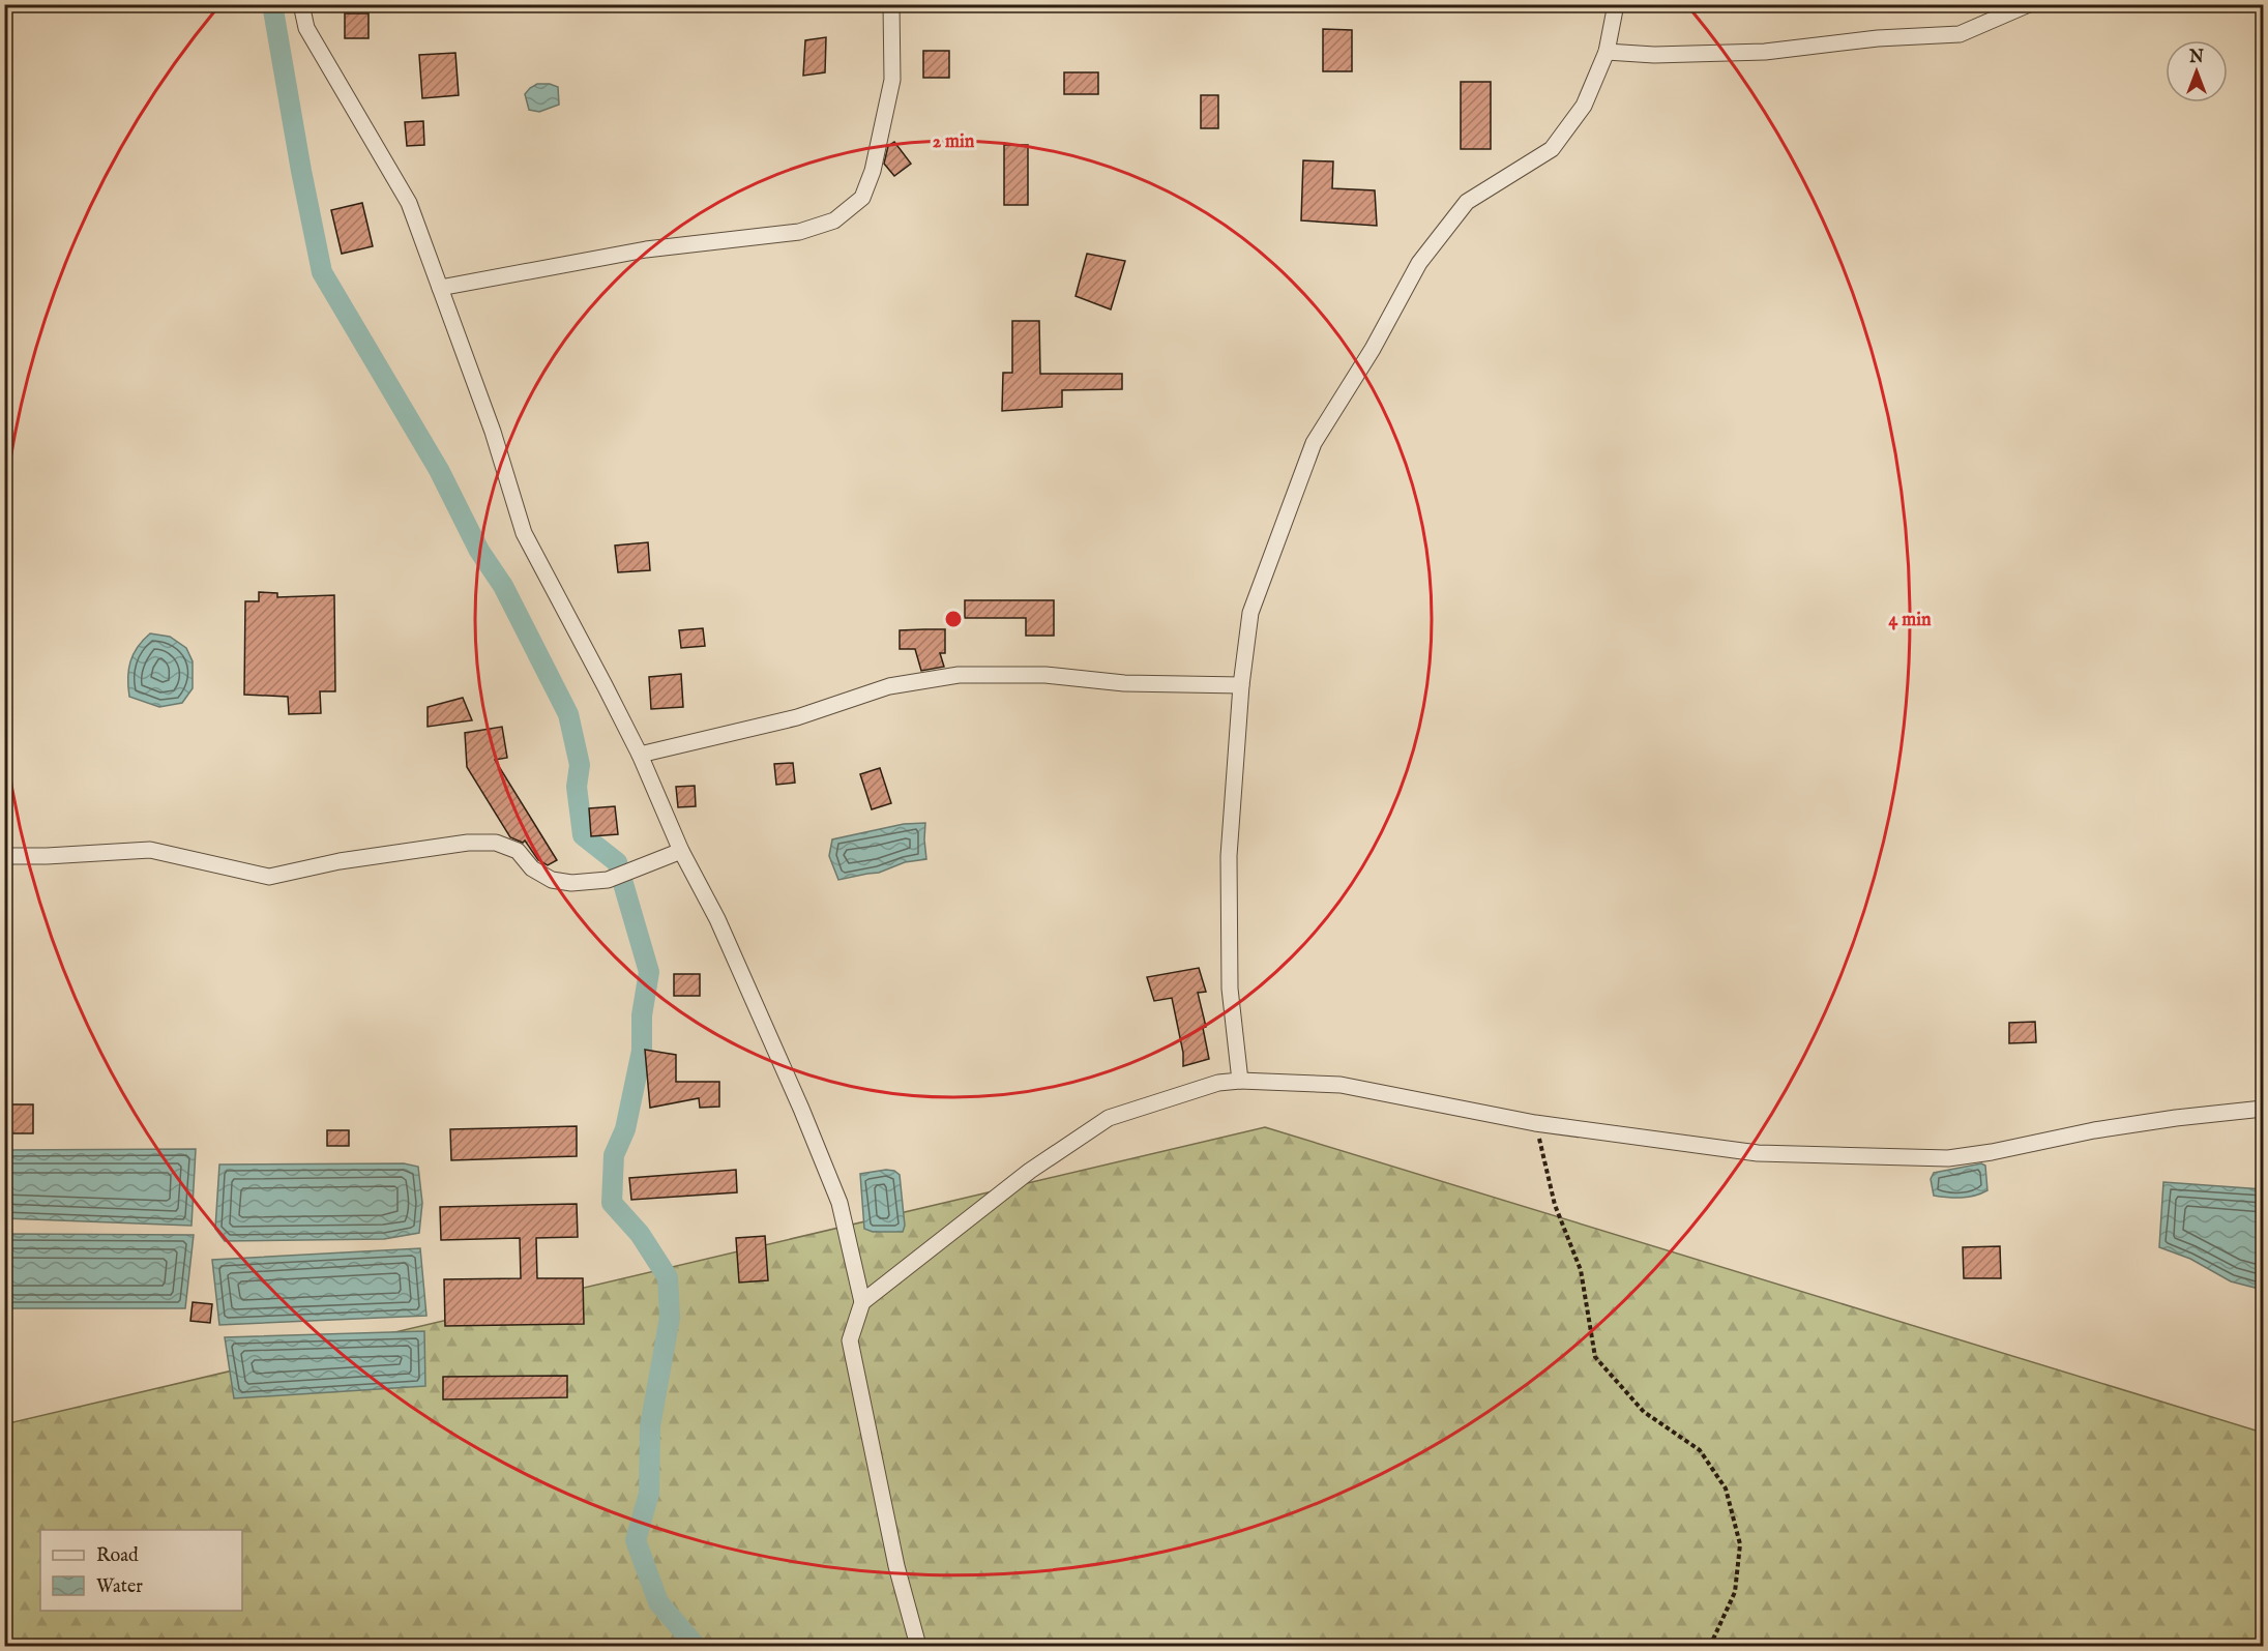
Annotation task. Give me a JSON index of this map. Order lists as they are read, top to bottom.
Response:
{
  "legend": ["Road", "Water"],
  "north": "top",
  "rings": ["2 min", "4 min"]
}
